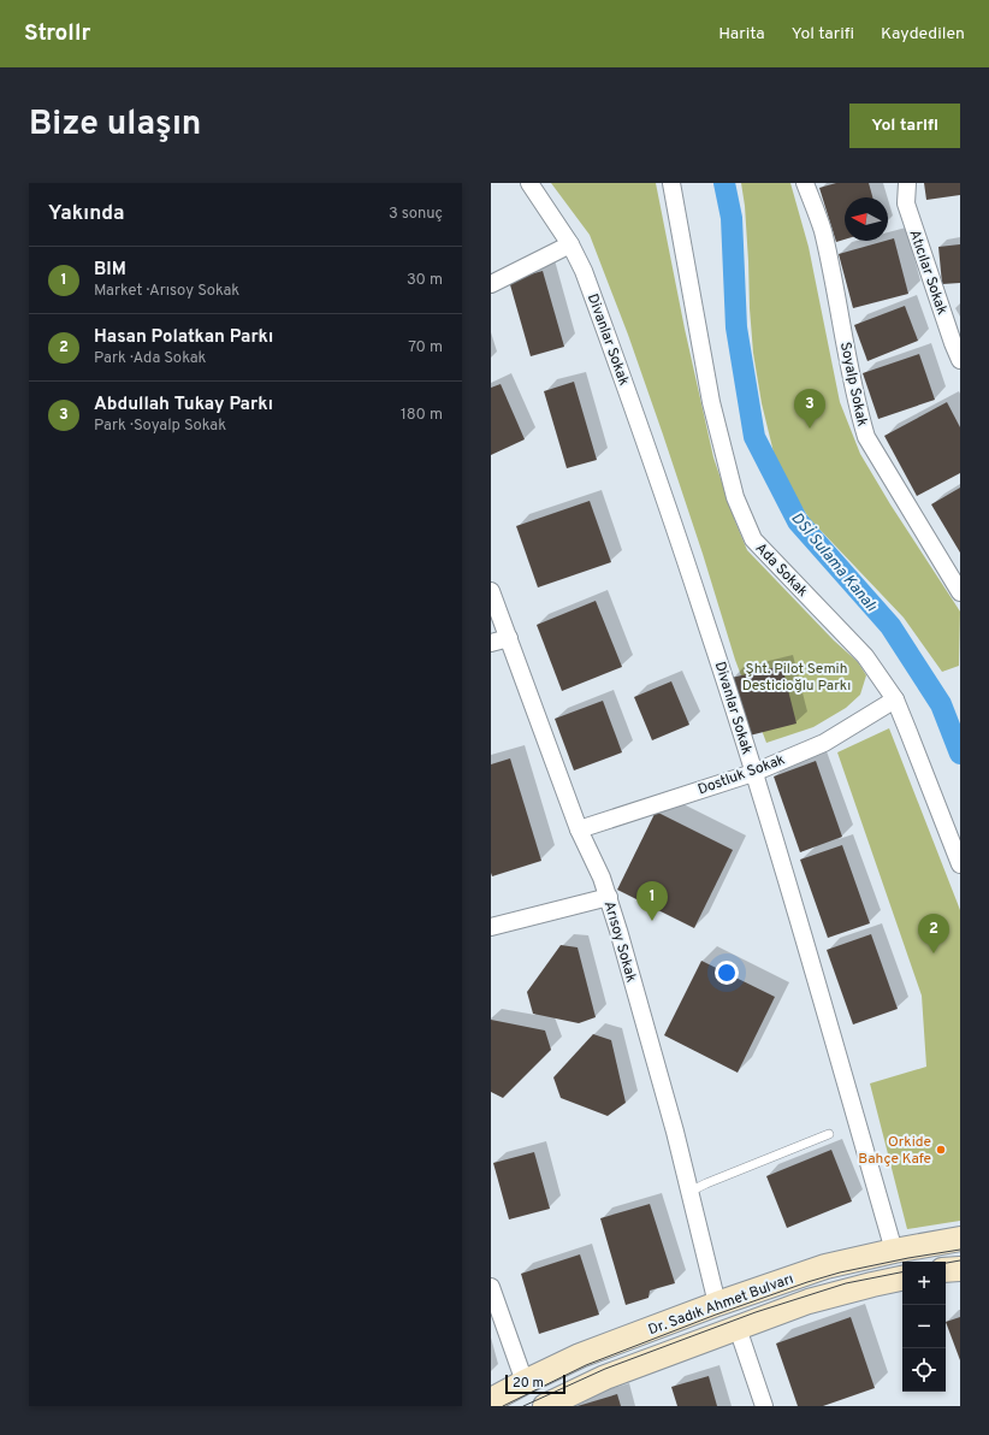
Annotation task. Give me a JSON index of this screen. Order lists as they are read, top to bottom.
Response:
{
  "streets": {
    "main road": ["Dr. Sadık Ahmet Bulvarı"],
    "street": [
      "Atıcılar Sokak",
      "Divanlar Sokak",
      "Soyalp Sokak",
      "Ada Sokak",
      "Dostluk Sokak",
      "Arısoy Sokak"
    ]
  },
  "crossings": [
    ["Divanlar Sokak", "Dostluk Sokak"],
    ["Divanlar Sokak", "Dr. Sadık Ahmet Bulvarı"],
    ["Ada Sokak", "Dostluk Sokak"],
    ["Dostluk Sokak", "Arısoy Sokak"],
    ["Arısoy Sokak", "Dr. Sadık Ahmet Bulvarı"]
  ],
  "water": ["DSİ Sulama Kanalı"],
  "parks": ["Şht. Pilot Semih Desticioğlu Parkı"],
  "places": ["Orkide Bahçe Kafe"],
  "scale_bar": "20 m",
  "north": "left",
  "page": {
    "header": "Strollr",
    "nav": ["Harita", "Yol tarifi", "Kaydedilen"],
    "title": "Bize ulaşın",
    "buttons": "Yol tarifi",
    "heading": ["Yakında", "3 sonuç"],
    "list": [
      {
        "mark": "1",
        "name": "BIM",
        "note": "Market · Arısoy Sokak",
        "value": "30 m"
      },
      {
        "mark": "2",
        "name": "Hasan Polatkan Parkı",
        "note": "Park · Ada Sokak",
        "value": "70 m"
      },
      {
        "mark": "3",
        "name": "Abdullah Tukay Parkı",
        "note": "Park · Soyalp Sokak",
        "value": "180 m"
      }
    ],
    "pins": ["3", "1", "2"],
    "map_buttons": ["+", "−"],
    "scale": "20 m"
  }
}
